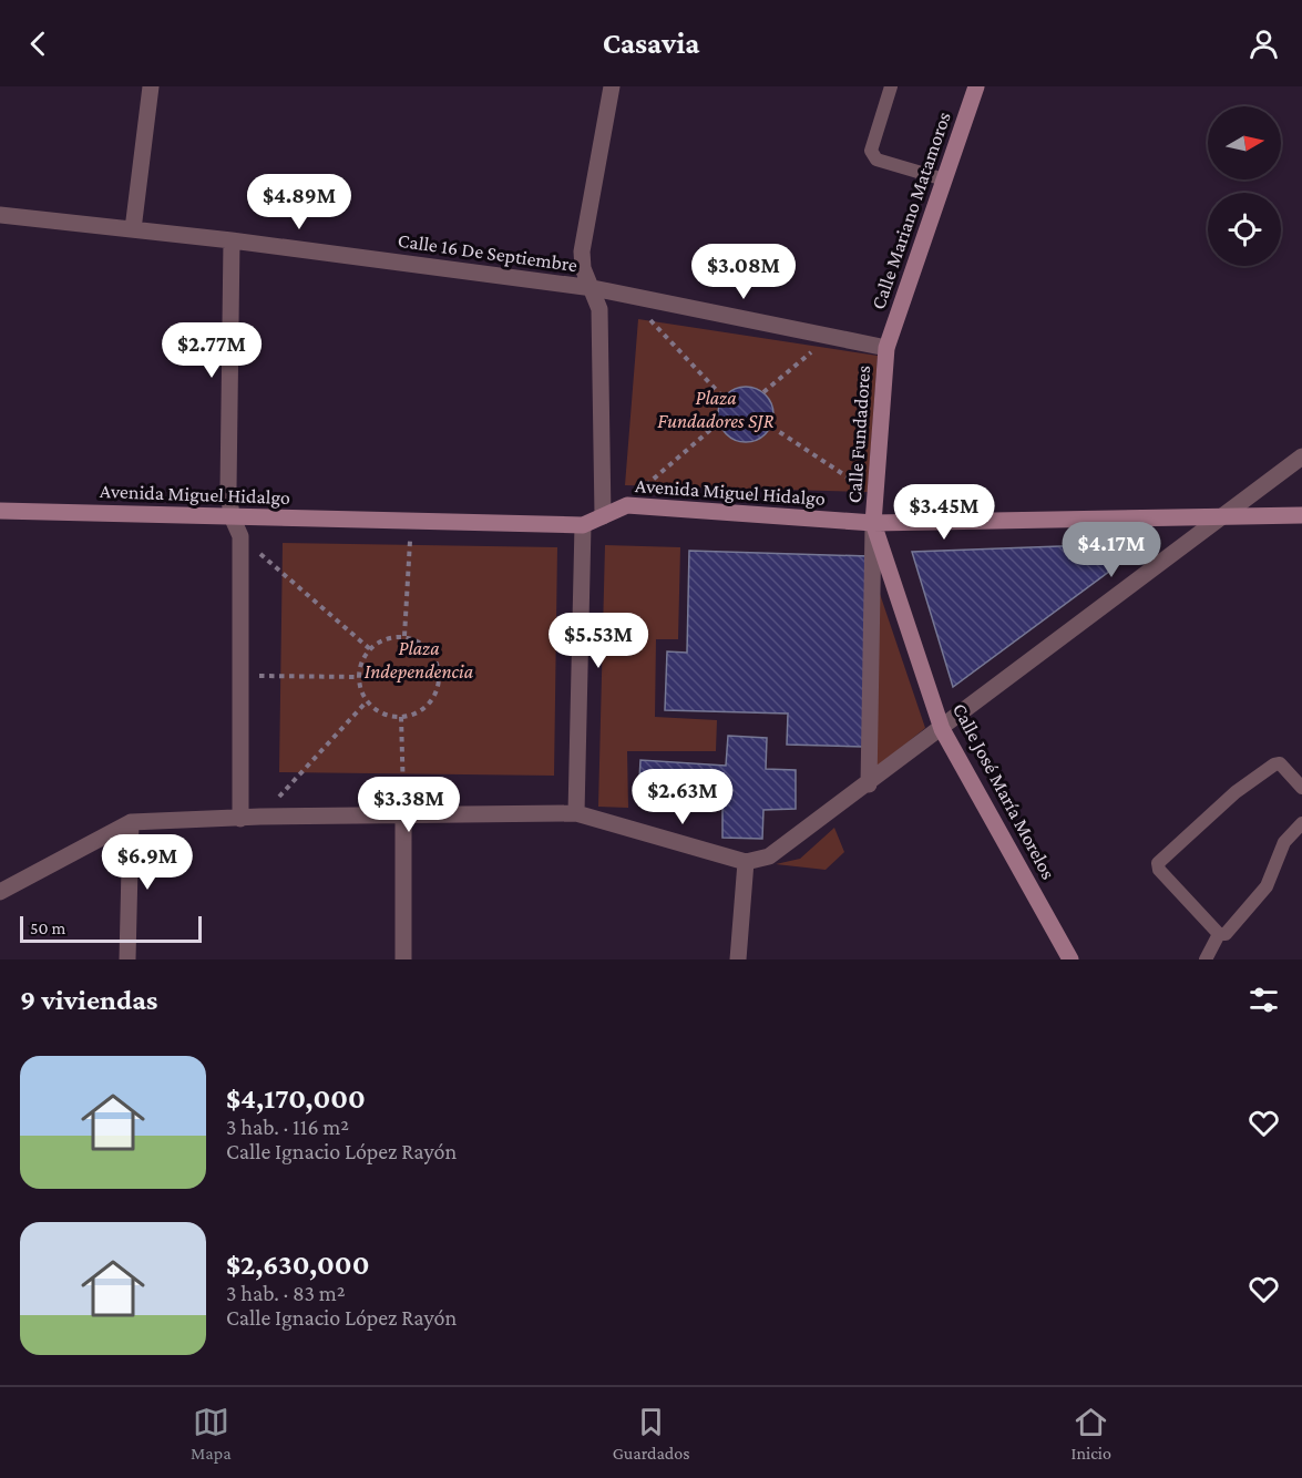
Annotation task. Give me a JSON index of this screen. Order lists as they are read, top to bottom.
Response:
{
  "streets": {
    "street": [
      "Calle Mariano Matamoros",
      "Calle 16 De Septiembre",
      "Calle Fundadores",
      "Avenida Miguel Hidalgo",
      "Calle José María Morelos"
    ]
  },
  "crossings": [
    ["Calle Mariano Matamoros", "Calle 16 De Septiembre"],
    ["Calle Mariano Matamoros", "Calle Fundadores"],
    ["Calle 16 De Septiembre", "Calle Fundadores"],
    ["Calle Fundadores", "Avenida Miguel Hidalgo"],
    ["Calle Fundadores", "Calle José María Morelos"],
    ["Avenida Miguel Hidalgo", "Calle José María Morelos"]
  ],
  "parks": ["Plaza Fundadores SJR", "Plaza Independencia"],
  "scale_bar": "50 m",
  "north": "right",
  "page": {
    "header": "Casavia",
    "price": [
      "$4.89M",
      "$3.08M",
      "$2.77M",
      "$3.45M",
      "$4.17M",
      "$5.53M",
      "$2.63M",
      "$3.38M",
      "$6.9M"
    ],
    "scale": "50 m",
    "heading": "9 viviendas",
    "list": [
      {
        "name": "$4,170,000",
        "note": "3 hab. · 116 m² · Calle Ignacio López Rayón"
      },
      {
        "name": "$2,630,000",
        "note": "3 hab. · 83 m² · Calle Ignacio López Rayón"
      }
    ],
    "tabs": ["Mapa", "Guardados", "Inicio"]
  }
}
